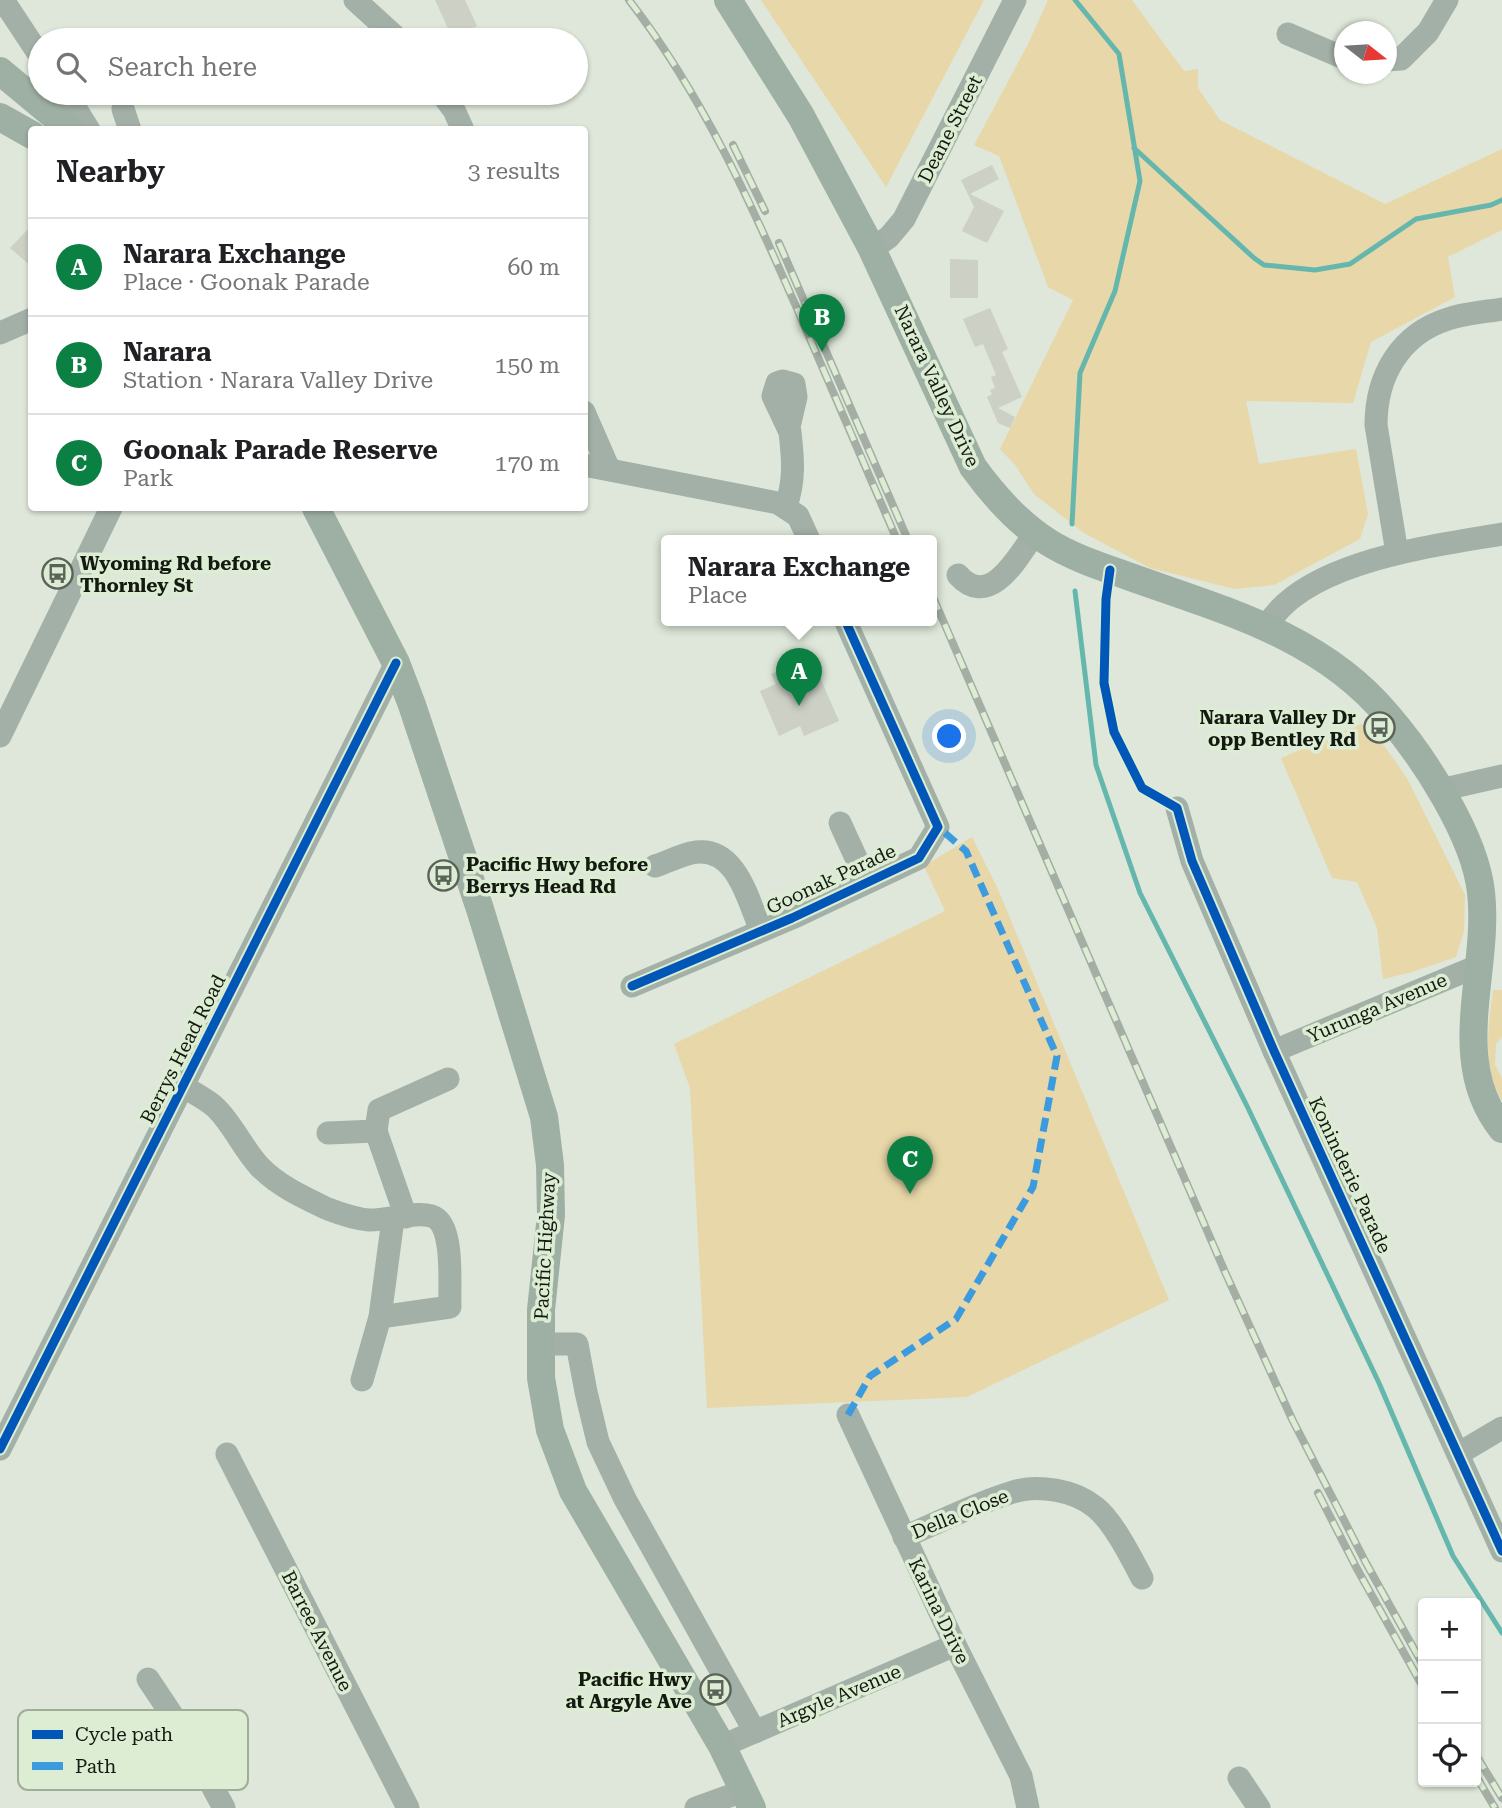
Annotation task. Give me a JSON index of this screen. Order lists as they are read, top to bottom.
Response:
{
  "streets": {
    "main road": ["Narara Valley Drive", "Pacific Highway"],
    "street": [
      "Deane Street",
      "Goonak Parade",
      "Yurunga Avenue",
      "Berrys Head Road",
      "Koninderie Parade",
      "Della Close",
      "Karina Drive",
      "Barree Avenue",
      "Argyle Avenue"
    ]
  },
  "crossings": [
    ["Deane Street", "Narara Valley Drive"],
    ["Narara Valley Drive", "Yurunga Avenue"],
    ["Yurunga Avenue", "Koninderie Parade"],
    ["Berrys Head Road", "Pacific Highway"],
    ["Pacific Highway", "Argyle Avenue"],
    ["Della Close", "Karina Drive"],
    ["Karina Drive", "Argyle Avenue"]
  ],
  "places": {
    "bus stop": [
      "Wyoming Rd before Thornley St",
      "Narara Valley Dr opp Bentley Rd",
      "Pacific Hwy before Berrys Head Rd",
      "Pacific Hwy at Argyle Ave"
    ]
  },
  "legend": ["Cycle path", "Path"],
  "north": "right",
  "page": {
    "search": "Search here",
    "heading": ["Nearby", "3 results"],
    "list": [
      {
        "mark": "A",
        "name": "Narara Exchange",
        "note": "Place · Goonak Parade",
        "value": "60 m"
      },
      {
        "mark": "B",
        "name": "Narara",
        "note": "Station · Narara Valley Drive",
        "value": "150 m"
      },
      {
        "mark": "C",
        "name": "Goonak Parade Reserve",
        "note": "Park",
        "value": "170 m"
      }
    ],
    "pins": ["B", "A", "C"],
    "popup": ["Narara Exchange", "Place"],
    "map_buttons": ["+", "−"]
  }
}
